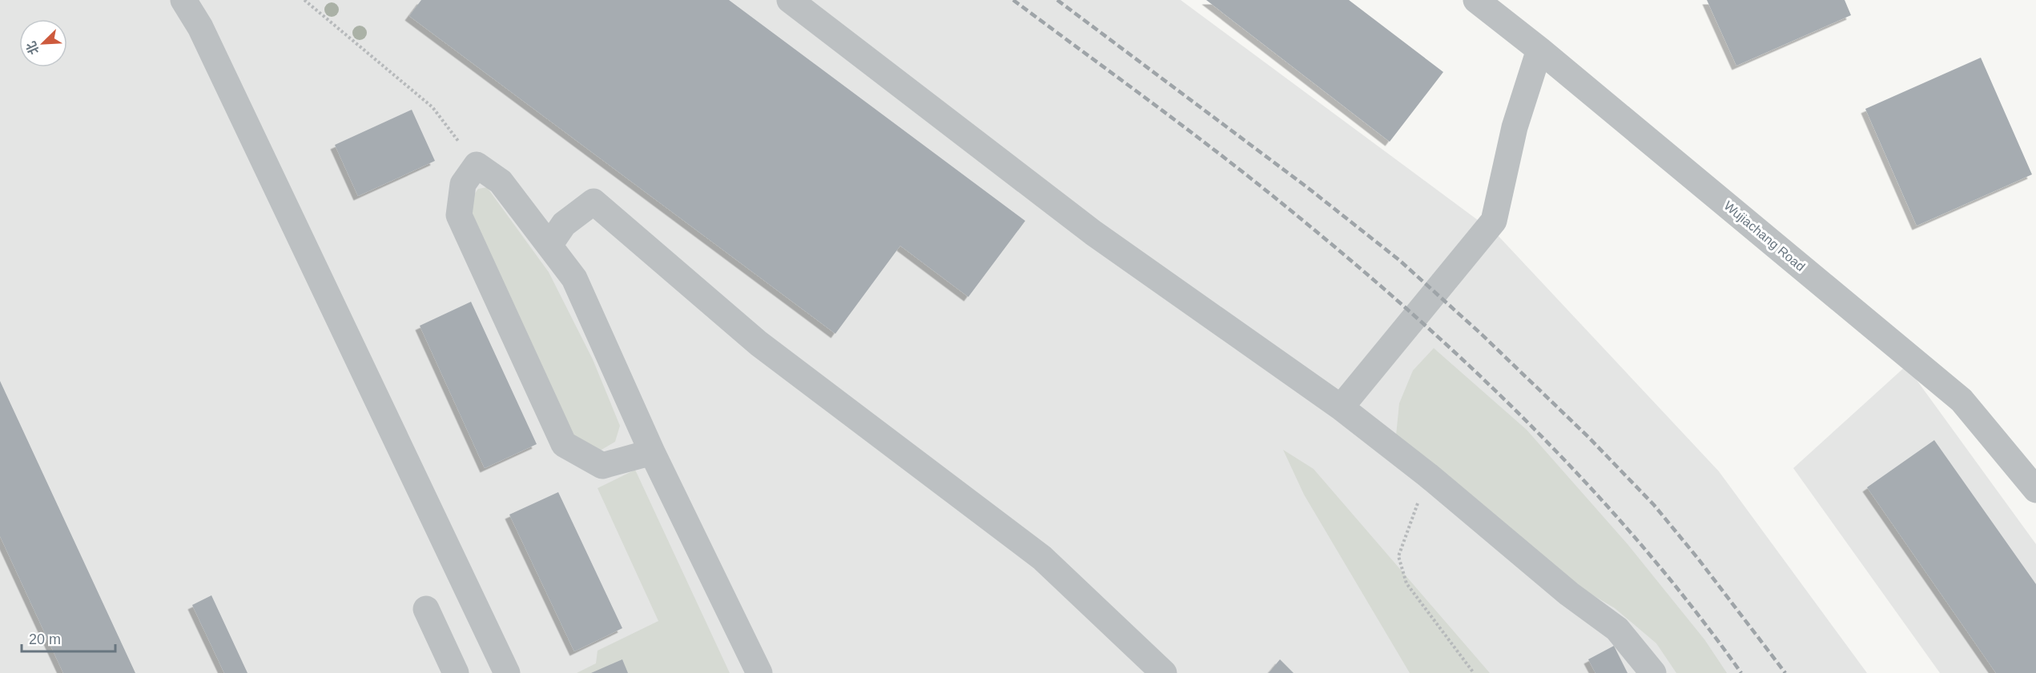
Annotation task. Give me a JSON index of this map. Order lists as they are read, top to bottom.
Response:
{
  "streets": {
    "street": ["Wujiachang Road"]
  },
  "scale_bar": "20 m",
  "north": "bottom left"
}
